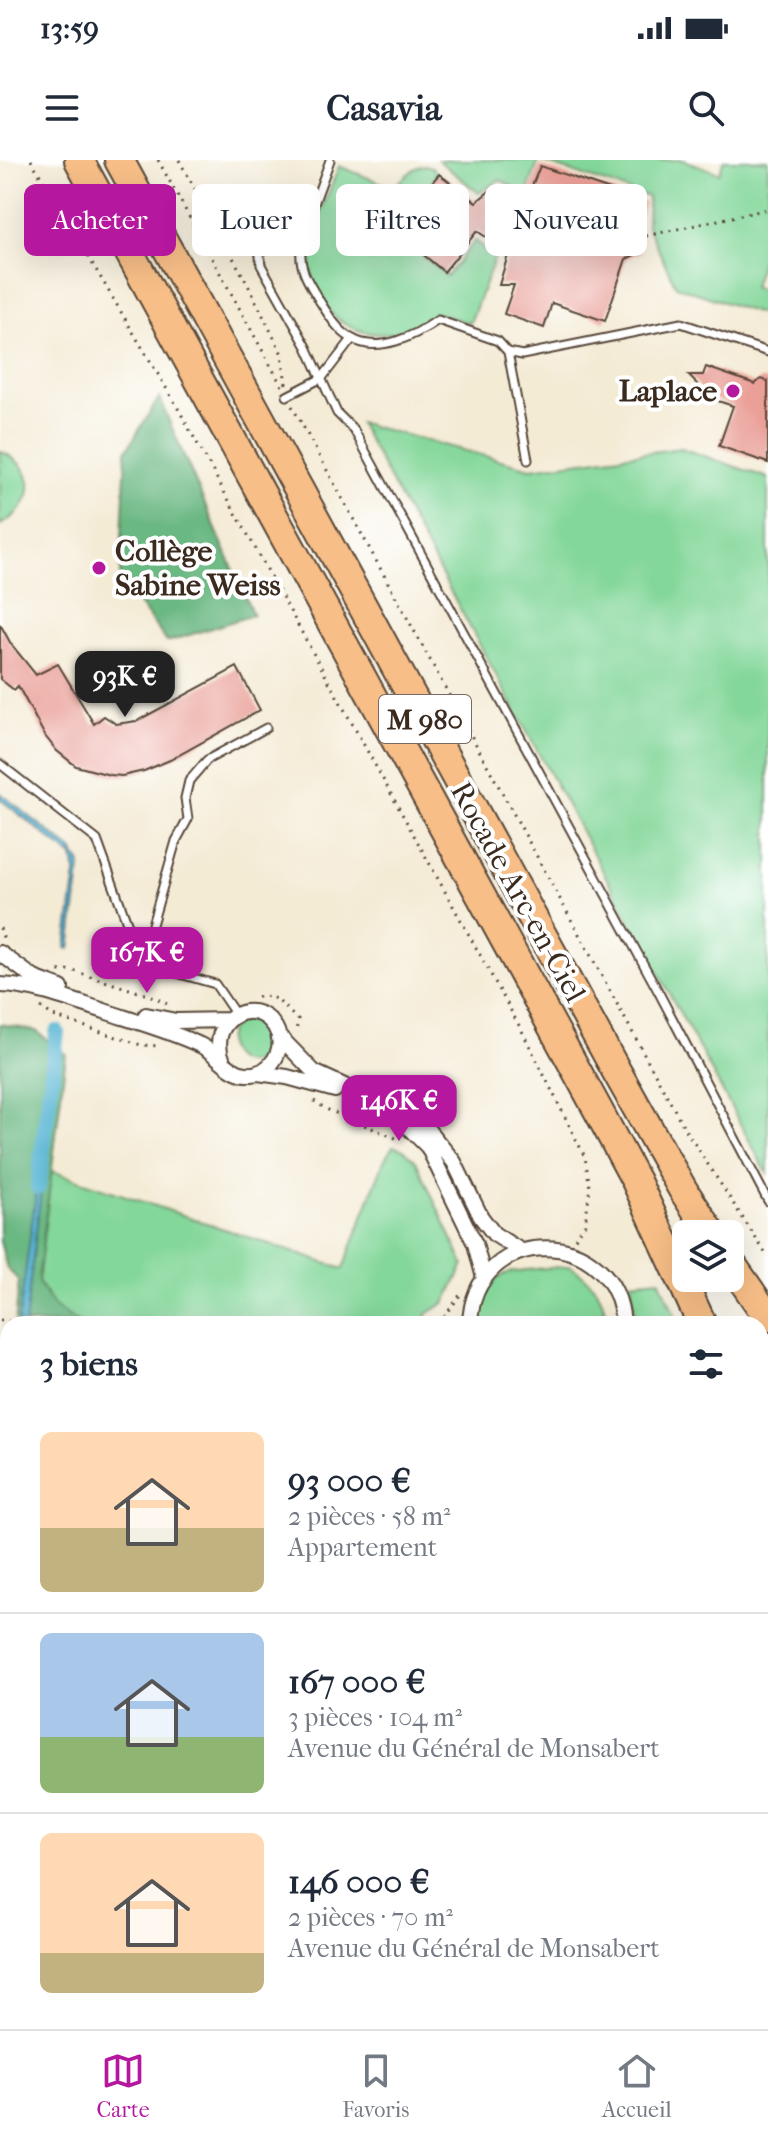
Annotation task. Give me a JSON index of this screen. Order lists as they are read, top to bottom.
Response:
{
  "streets": {
    "highway": ["M 980", "Rocade Arc-en-Ciel"]
  },
  "places": ["Laplace", "Collège Sabine Weiss"],
  "page": {
    "status": "13:59",
    "header": "Casavia",
    "chip": [
      "Acheter",
      "Louer",
      "Filtres",
      "Nouveau"
    ],
    "price": ["93K €", "167K €", "146K €"],
    "heading": "3 biens",
    "list": [
      {
        "name": "93 000 €",
        "note": "2 pièces · 58 m² · Appartement"
      },
      {
        "name": "167 000 €",
        "note": "3 pièces · 104 m² · Avenue du Général de Monsabert"
      },
      {
        "name": "146 000 €",
        "note": "2 pièces · 70 m² · Avenue du Général de Monsabert"
      }
    ],
    "tabs": ["Carte", "Favoris", "Accueil"]
  }
}
